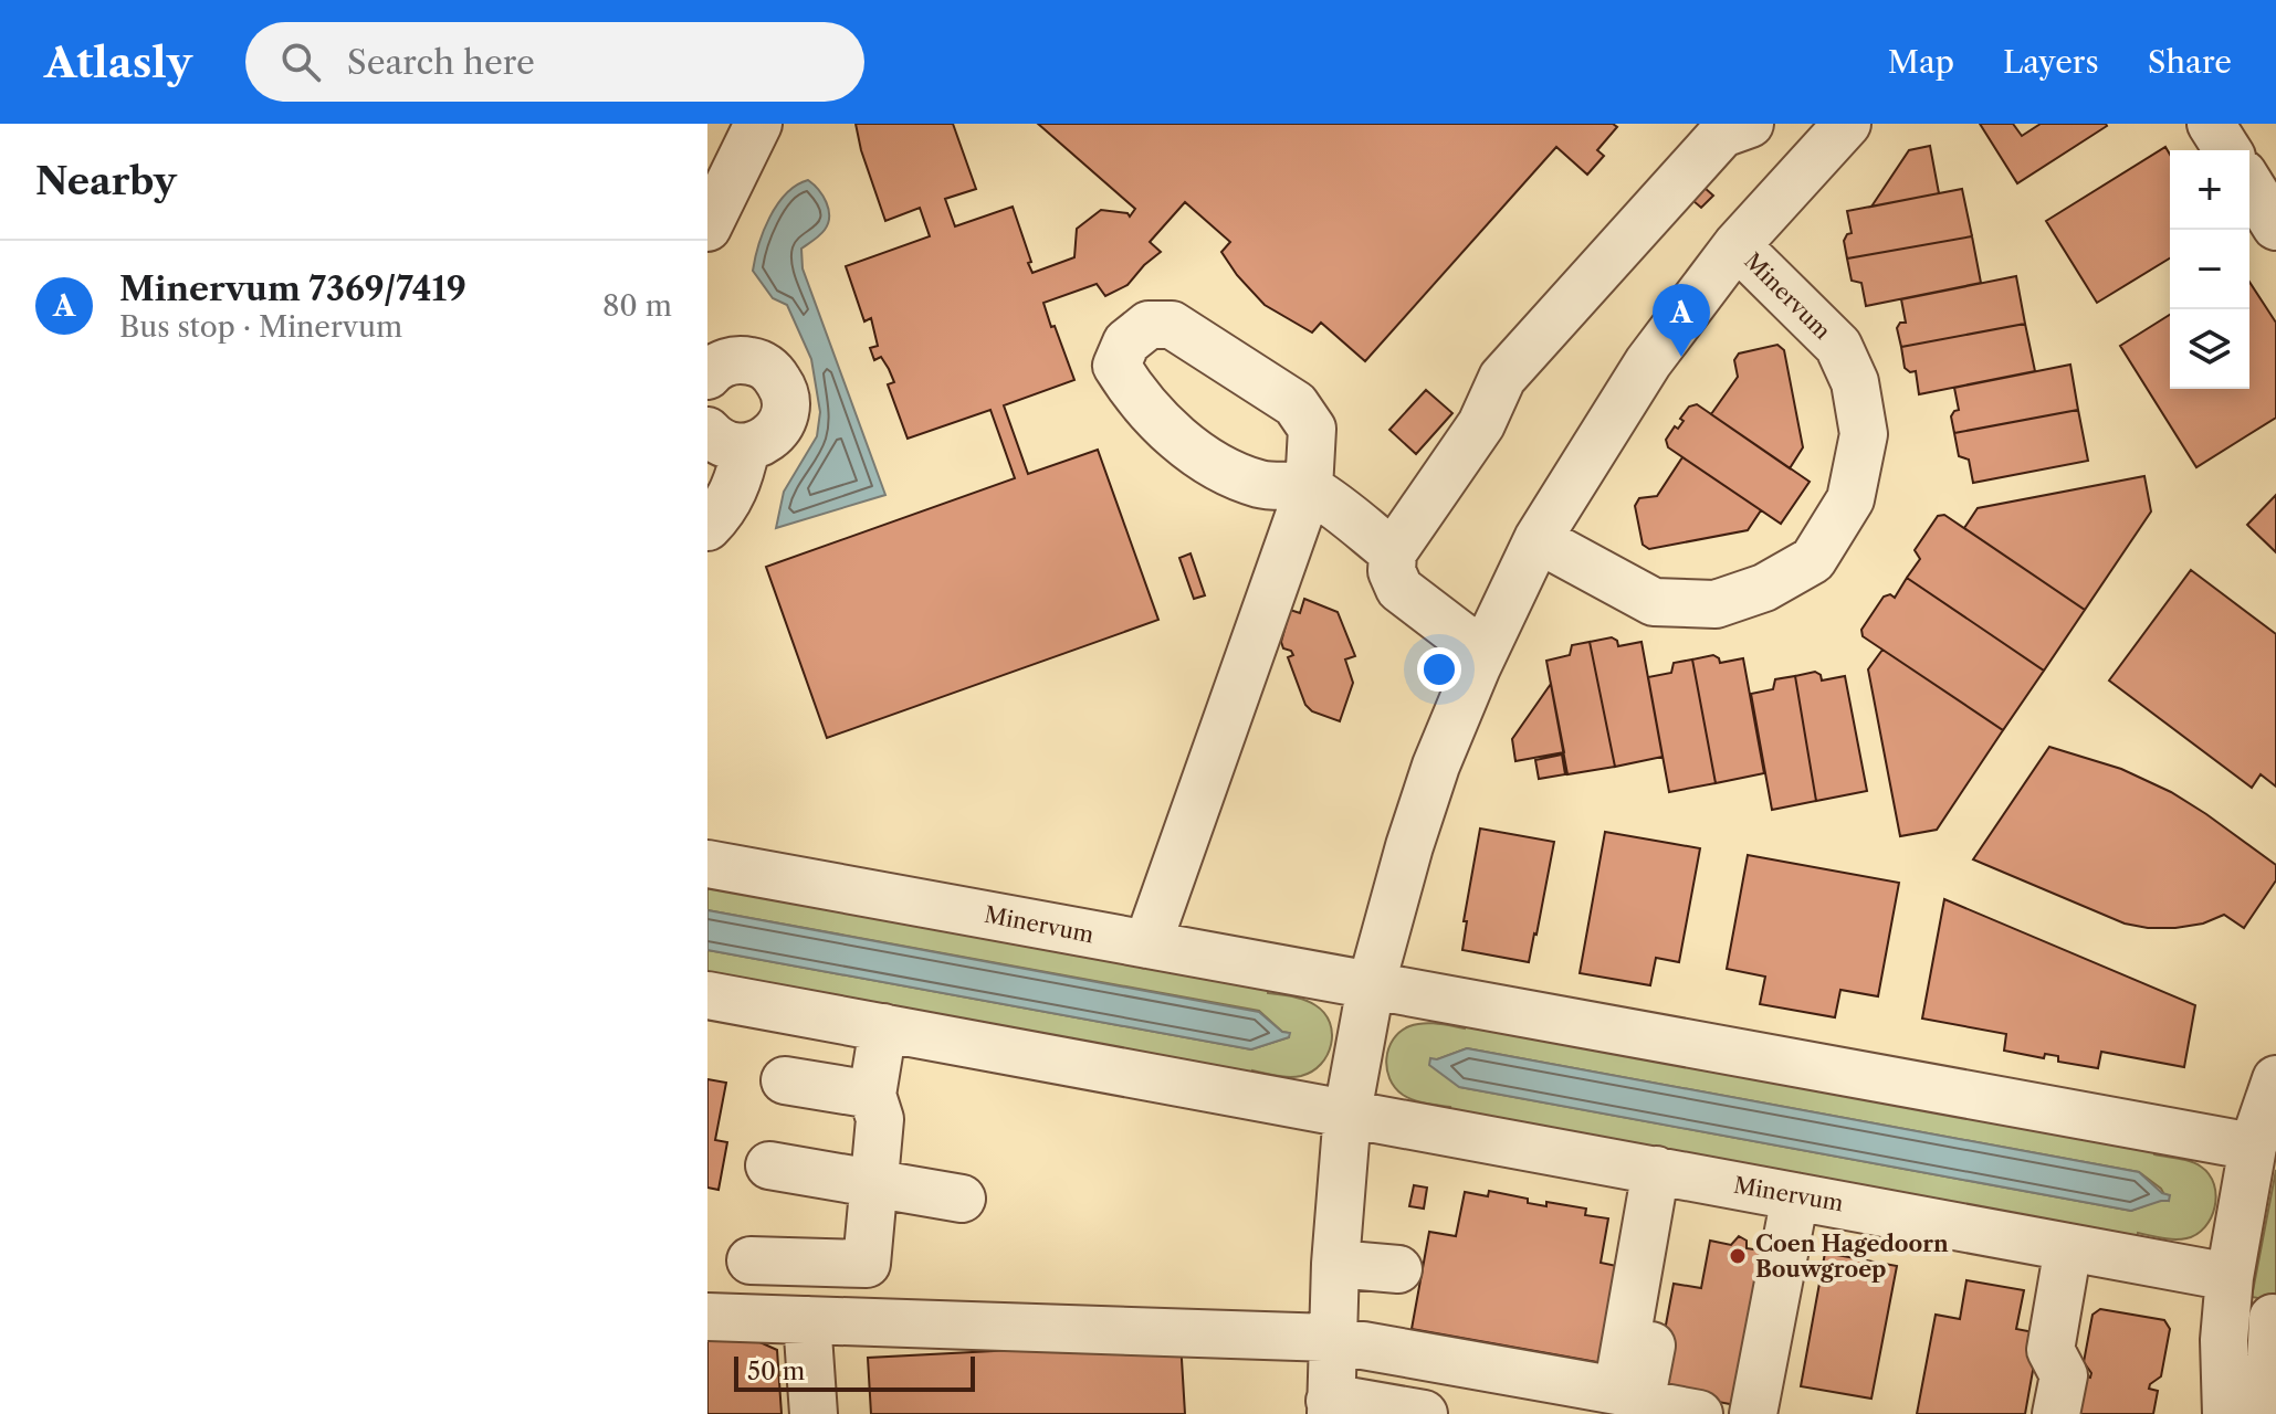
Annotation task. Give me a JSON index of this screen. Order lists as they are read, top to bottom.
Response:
{
  "streets": {
    "street": ["Minervum"]
  },
  "places": ["Coen Hagedoorn Bouwgroep"],
  "scale_bar": "50 m",
  "page": {
    "header": "Atlasly",
    "search": "Search here",
    "nav": ["Map", "Layers", "Share"],
    "heading": "Nearby",
    "map_buttons": ["+", "−"],
    "list": [
      {
        "mark": "A",
        "name": "Minervum 7369/7419",
        "note": "Bus stop · Minervum",
        "value": "80 m"
      }
    ],
    "pins": "A",
    "scale": "50 m"
  }
}
